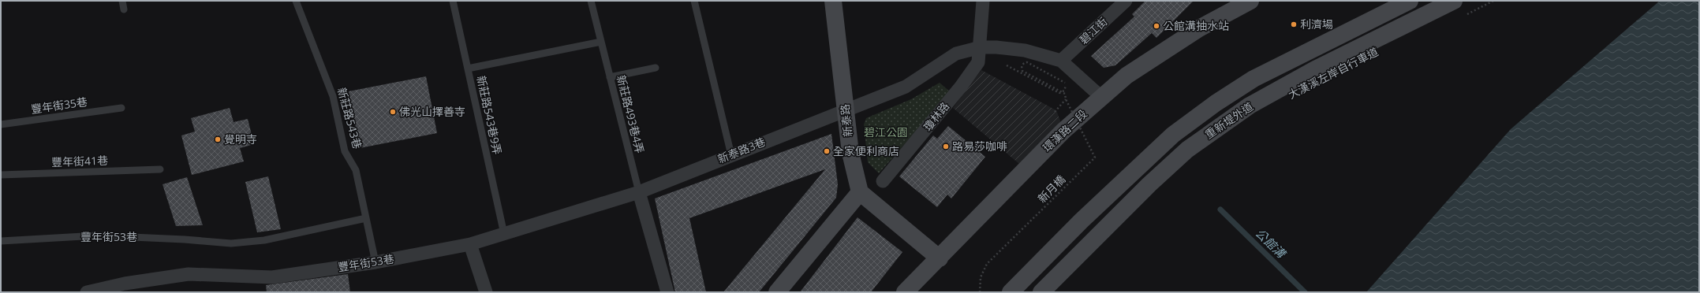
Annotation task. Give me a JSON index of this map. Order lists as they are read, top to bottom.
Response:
{
  "streets": {
    "street": [
      "碧江街",
      "瓊林路",
      "新泰路",
      "重新堤外道",
      "環漢路二段",
      "新泰路3巷",
      "豐年街53巷"
    ],
    "lane": [
      "豐年街35巷",
      "新莊路493巷4弄",
      "新莊路543巷9弄",
      "新莊路543巷",
      "豐年街41巷"
    ],
    "path": ["新月橋"]
  },
  "crossings": [
    ["碧江街", "新泰路3巷"],
    ["新莊路493巷4弄", "新泰路3巷"],
    ["新莊路493巷4弄", "豐年街53巷"],
    ["新莊路543巷9弄", "豐年街53巷"],
    ["瓊林路", "新泰路3巷"],
    ["新莊路543巷", "豐年街53巷"],
    ["新泰路", "新泰路3巷"],
    ["新泰路3巷", "豐年街53巷"]
  ],
  "water": ["公館溝"],
  "parks": ["碧江公園"],
  "places": [
    "利濟場",
    "公館溝抽水站",
    "佛光山擇善寺",
    "覺明寺",
    "路易莎咖啡",
    "全家便利商店"
  ]
}
